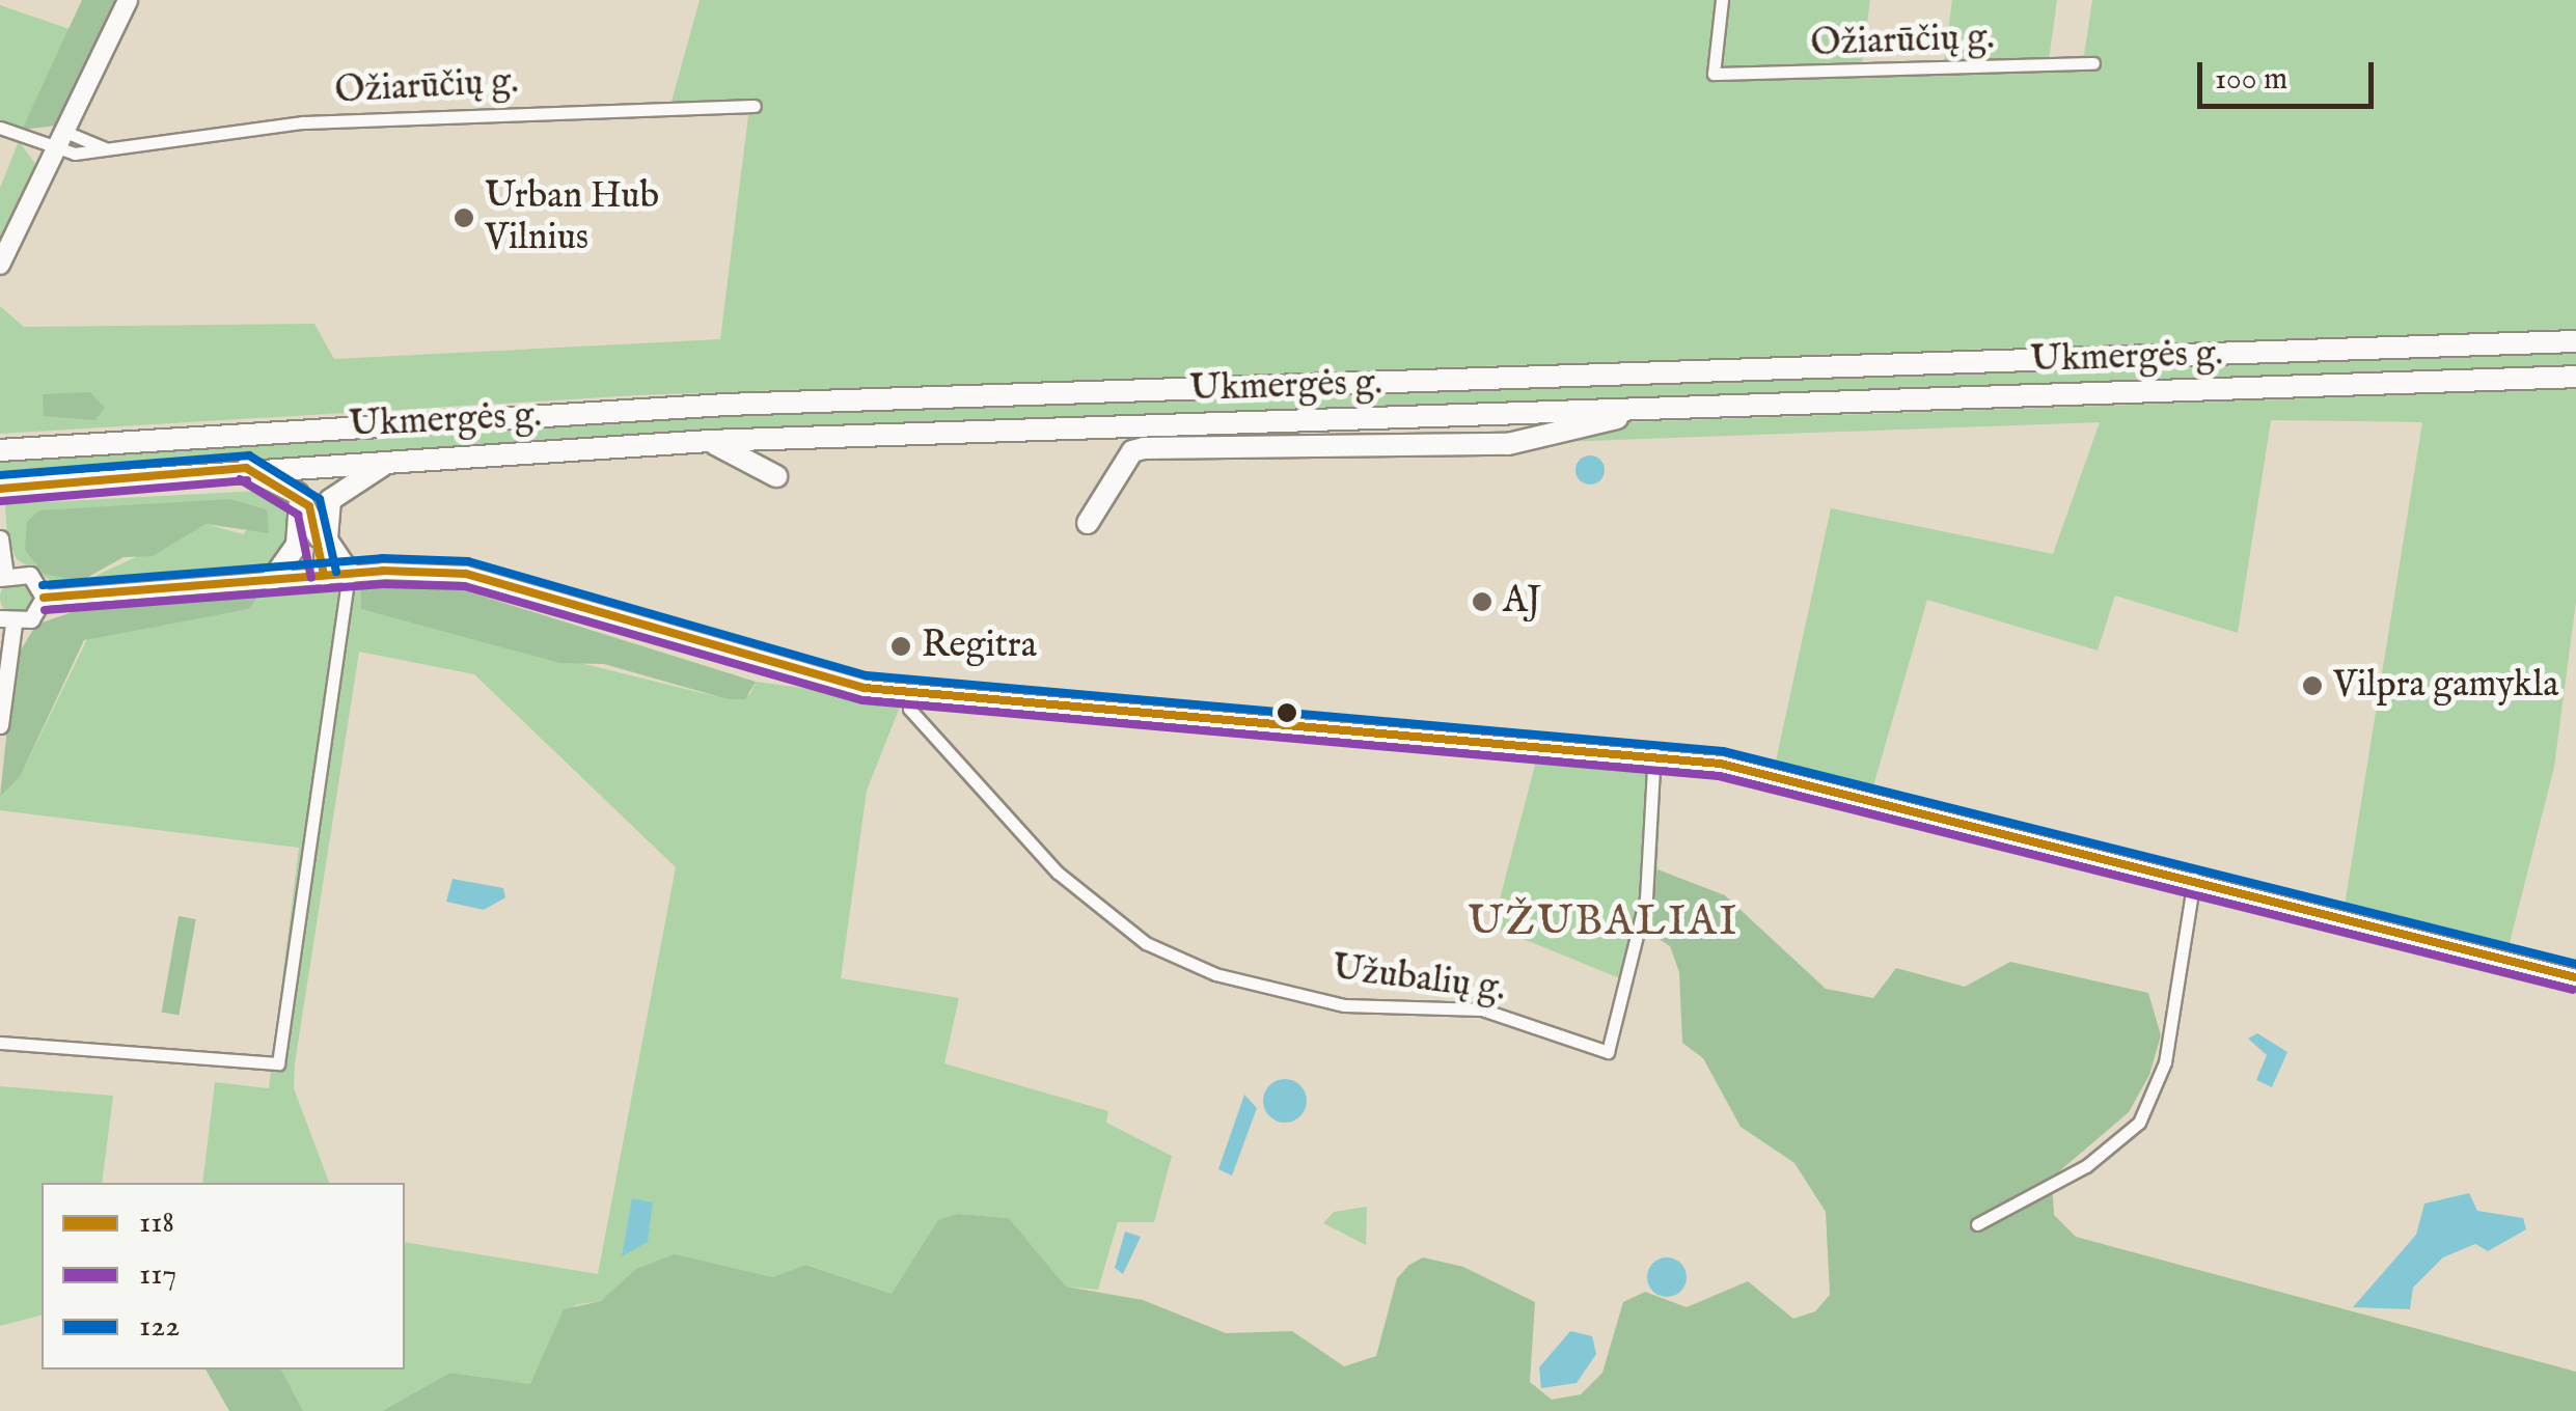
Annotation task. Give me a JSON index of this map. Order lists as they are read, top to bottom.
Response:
{
  "streets": {
    "highway": ["Ukmergės g."],
    "street": ["Ožiarūčių g.", "Užubalių g."]
  },
  "districts": ["UŽUBALIAI"],
  "places": [
    "Urban Hub Vilnius",
    "AJ",
    "Regitra",
    "Vilpra gamykla"
  ],
  "lines": ["transit line 122", "transit line 118", "transit line 117"],
  "legend": ["118", "117", "122"],
  "scale_bar": "100 m"
}
